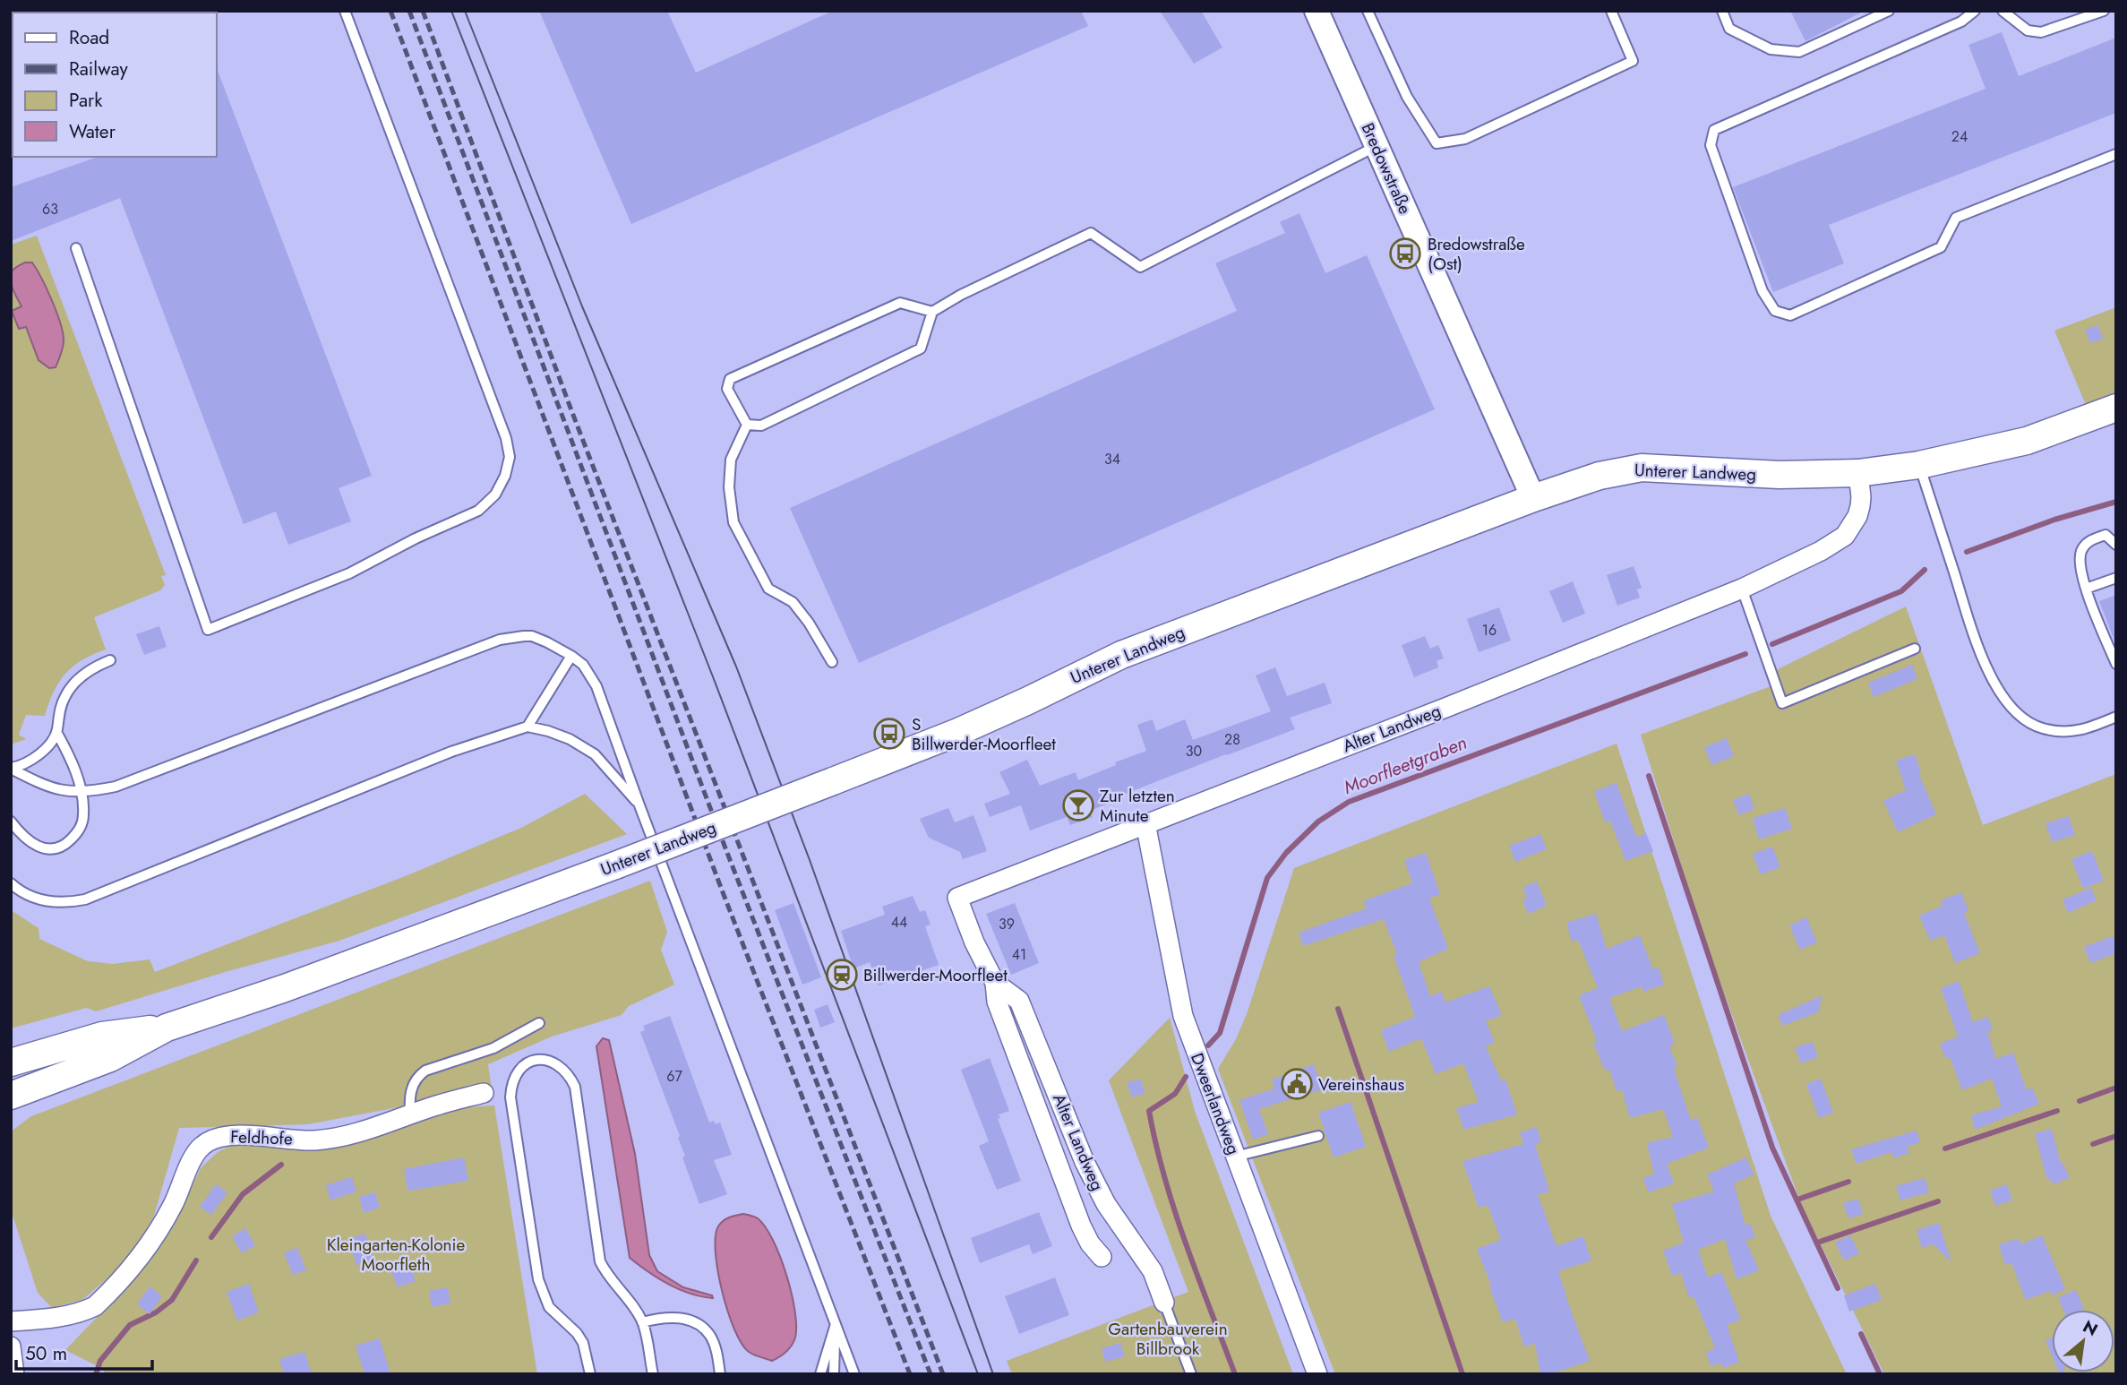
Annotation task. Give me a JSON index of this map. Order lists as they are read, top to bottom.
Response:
{
  "streets": {
    "main road": ["Unterer Landweg"],
    "street": [
      "Bredowstraße",
      "Alter Landweg",
      "Dweerlandweg",
      "Feldhofe"
    ]
  },
  "crossings": [
    ["Bredowstraße", "Unterer Landweg"],
    ["Unterer Landweg", "Alter Landweg"],
    ["Alter Landweg", "Dweerlandweg"]
  ],
  "water": ["Moorfleetgraben"],
  "parks": ["Kleingarten-Kolonie Moorfleth", "Gartenbauverein Billbrook"],
  "places": {
    "bus stop": ["Bredowstraße (Ost)", "S Billwerder-Moorfleet"],
    "bar": ["Zur letzten Minute"],
    "station": ["Billwerder-Moorfleet"],
    "public building": ["Vereinshaus"]
  },
  "house_numbers": [
    "24",
    "63",
    "34",
    "16",
    "28",
    "30",
    "44",
    "39",
    "41",
    "67"
  ],
  "legend": [
    "Road",
    "Railway",
    "Park",
    "Water"
  ],
  "scale_bar": "50 m",
  "north": "top right"
}
